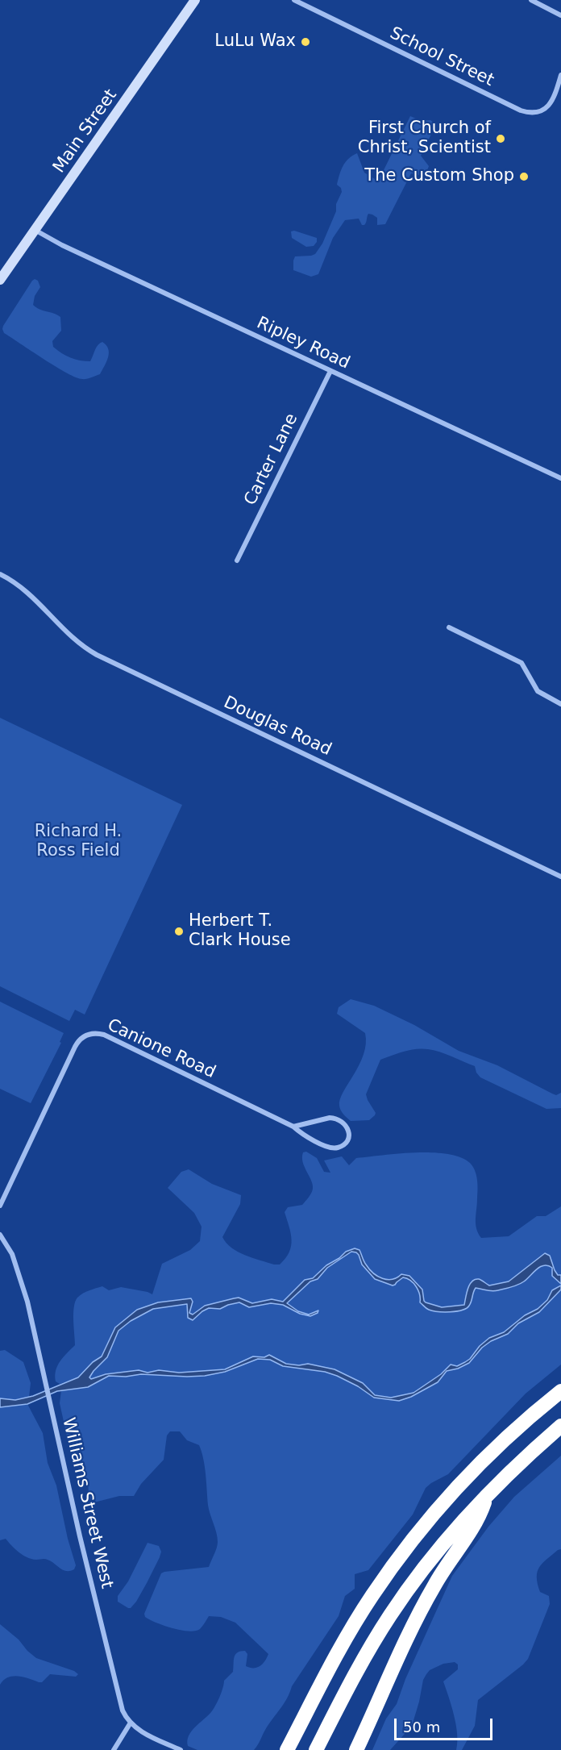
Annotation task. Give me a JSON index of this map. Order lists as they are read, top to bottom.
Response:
{
  "streets": {
    "main road": ["Main Street"],
    "street": [
      "School Street",
      "Ripley Road",
      "Carter Lane",
      "Douglas Road",
      "Canione Road",
      "Williams Street West"
    ]
  },
  "crossings": [
    ["Main Street", "Ripley Road"],
    ["Ripley Road", "Carter Lane"]
  ],
  "parks": ["Richard H. Ross Field"],
  "places": [
    "LuLu Wax",
    "First Church of Christ, Scientist",
    "The Custom Shop",
    "Herbert T. Clark House"
  ],
  "scale_bar": "50 m"
}
